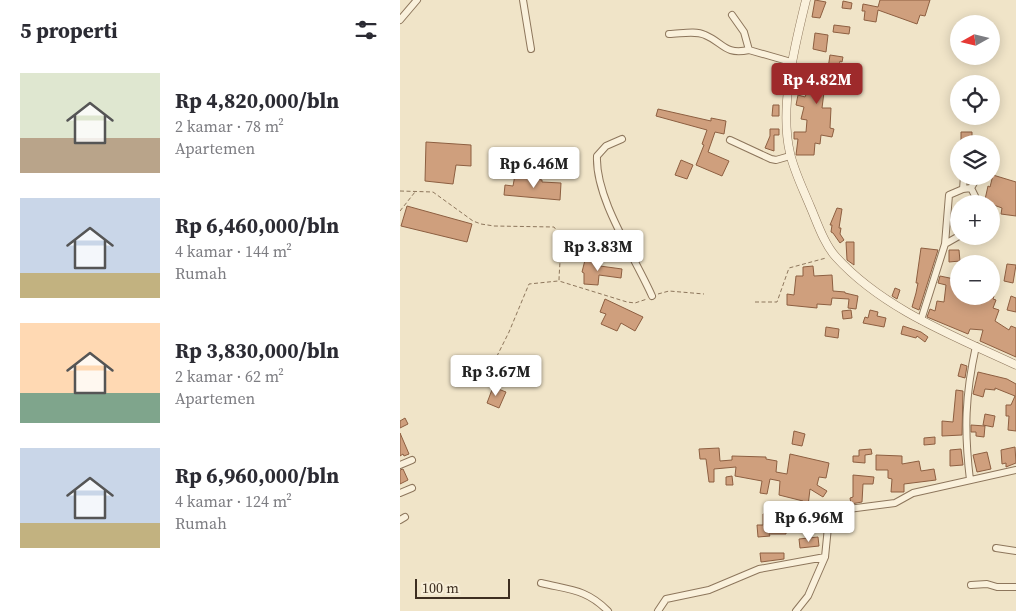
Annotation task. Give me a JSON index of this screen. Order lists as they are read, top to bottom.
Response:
{
  "scale_bar": "100 m",
  "north": "left",
  "page": {
    "heading": "5 properti",
    "map_buttons": ["+", "−"],
    "list": [
      {
        "name": "Rp 4,820,000/bln",
        "note": "2 kamar · 78 m² · Apartemen"
      },
      {
        "name": "Rp 6,460,000/bln",
        "note": "4 kamar · 144 m² · Rumah"
      },
      {
        "name": "Rp 3,830,000/bln",
        "note": "2 kamar · 62 m² · Apartemen"
      },
      {
        "name": "Rp 6,960,000/bln",
        "note": "4 kamar · 124 m² · Rumah"
      }
    ],
    "price": [
      "Rp 4.82M",
      "Rp 6.46M",
      "Rp 3.83M",
      "Rp 3.67M",
      "Rp 6.96M"
    ],
    "scale": "100 m"
  }
}
